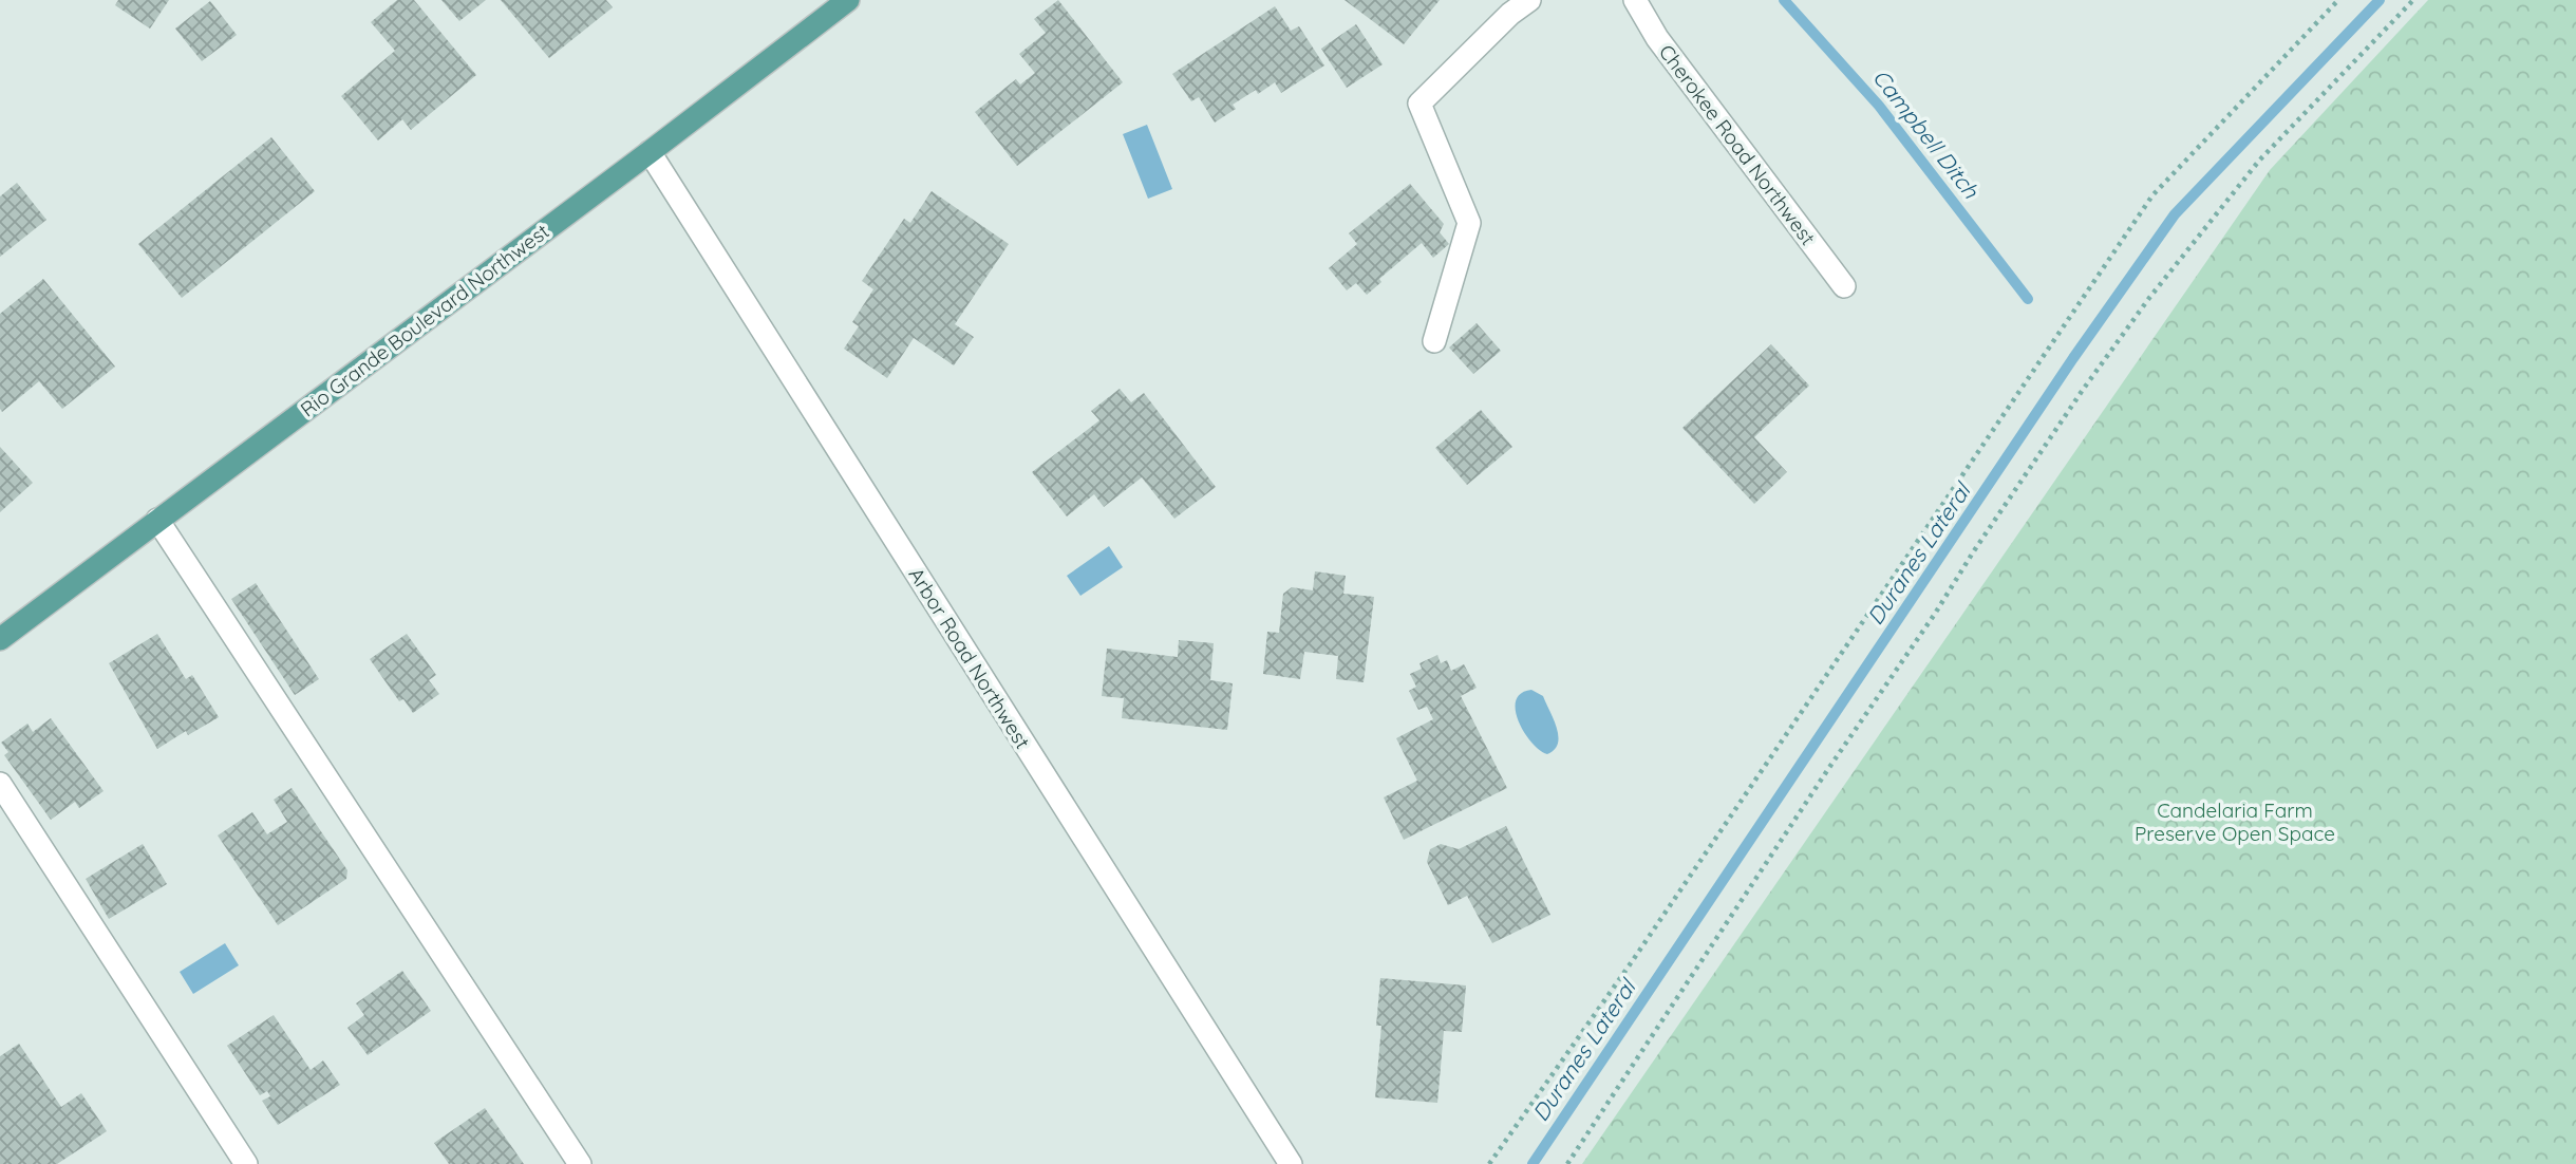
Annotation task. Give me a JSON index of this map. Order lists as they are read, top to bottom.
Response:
{
  "streets": {
    "main road": ["Rio Grande Boulevard Northwest"],
    "street": ["Cherokee Road Northwest", "Arbor Road Northwest"]
  },
  "crossings": [
    ["Rio Grande Boulevard Northwest", "Arbor Road Northwest"]
  ],
  "water": ["Campbell Ditch", "Duranes Lateral"],
  "parks": ["Candelaria Farm Preserve Open Space"]
}
